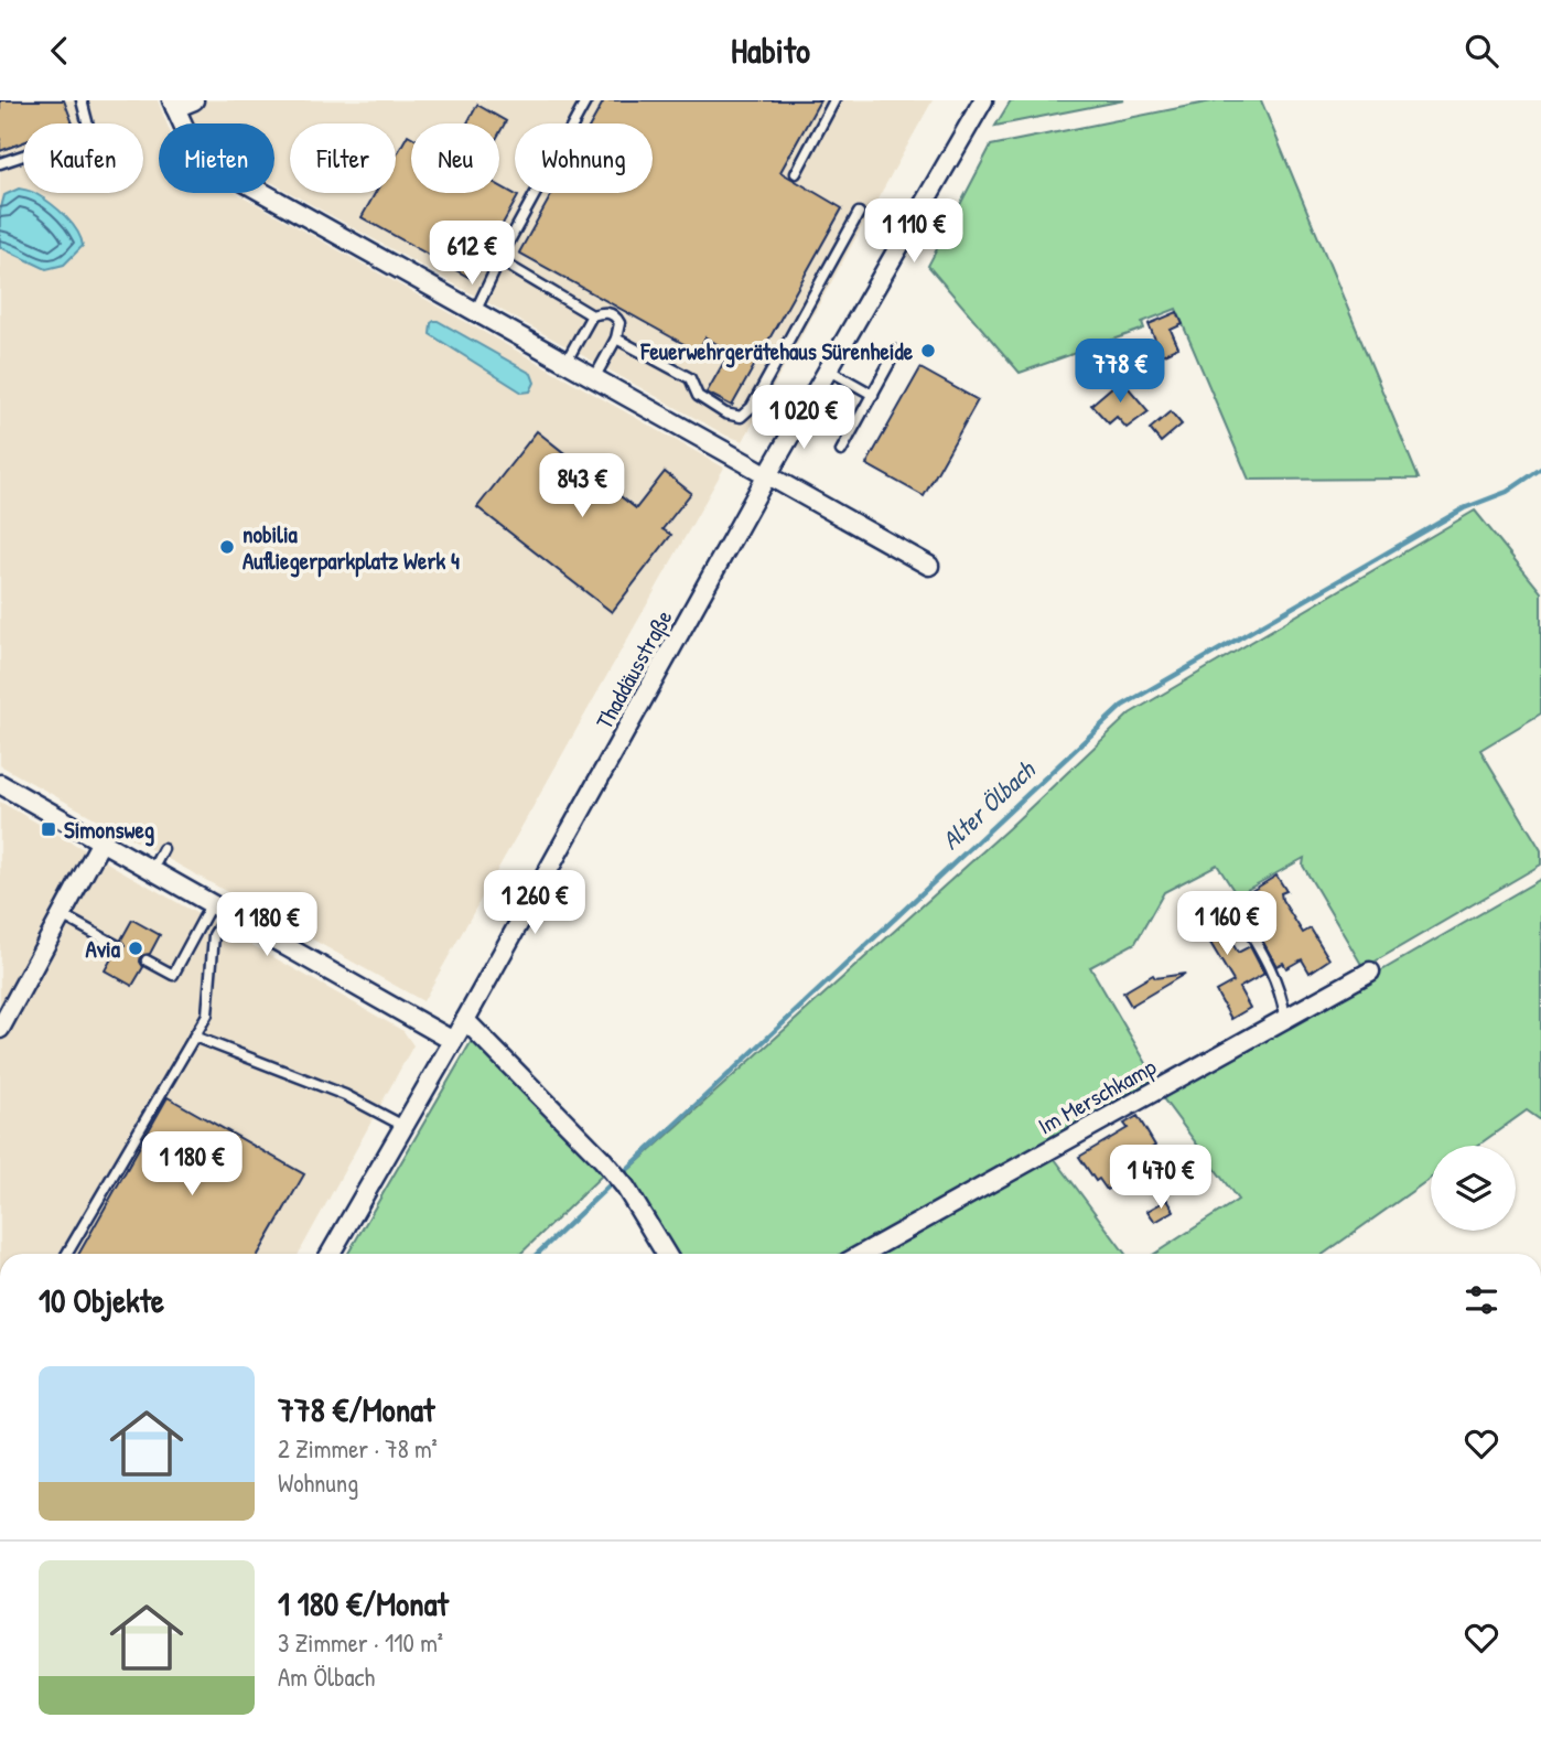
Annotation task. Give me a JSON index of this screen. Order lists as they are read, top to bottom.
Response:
{
  "streets": {
    "street": ["Thaddäusstraße", "Im Merschkamp"]
  },
  "water": ["Alter Ölbach"],
  "places": {
    "other": ["Feuerwehrgerätehaus Sürenheide", "nobilia Aufliegerparkplatz Werk 4", "Avia"],
    "transit": ["Simonsweg"]
  },
  "page": {
    "header": "Habito",
    "chip": [
      "Kaufen",
      "Mieten",
      "Filter",
      "Neu",
      "Wohnung"
    ],
    "price": [
      "1 110 €",
      "612 €",
      "778 €",
      "1 020 €",
      "843 €",
      "1 260 €",
      "1 160 €",
      "1 180 €",
      "1 180 €",
      "1 470 €"
    ],
    "heading": "10 Objekte",
    "list": [
      {
        "name": "778 €/Monat",
        "note": "2 Zimmer · 78 m² · Wohnung"
      },
      {
        "name": "1 180 €/Monat",
        "note": "3 Zimmer · 110 m² · Am Ölbach"
      }
    ]
  }
}
